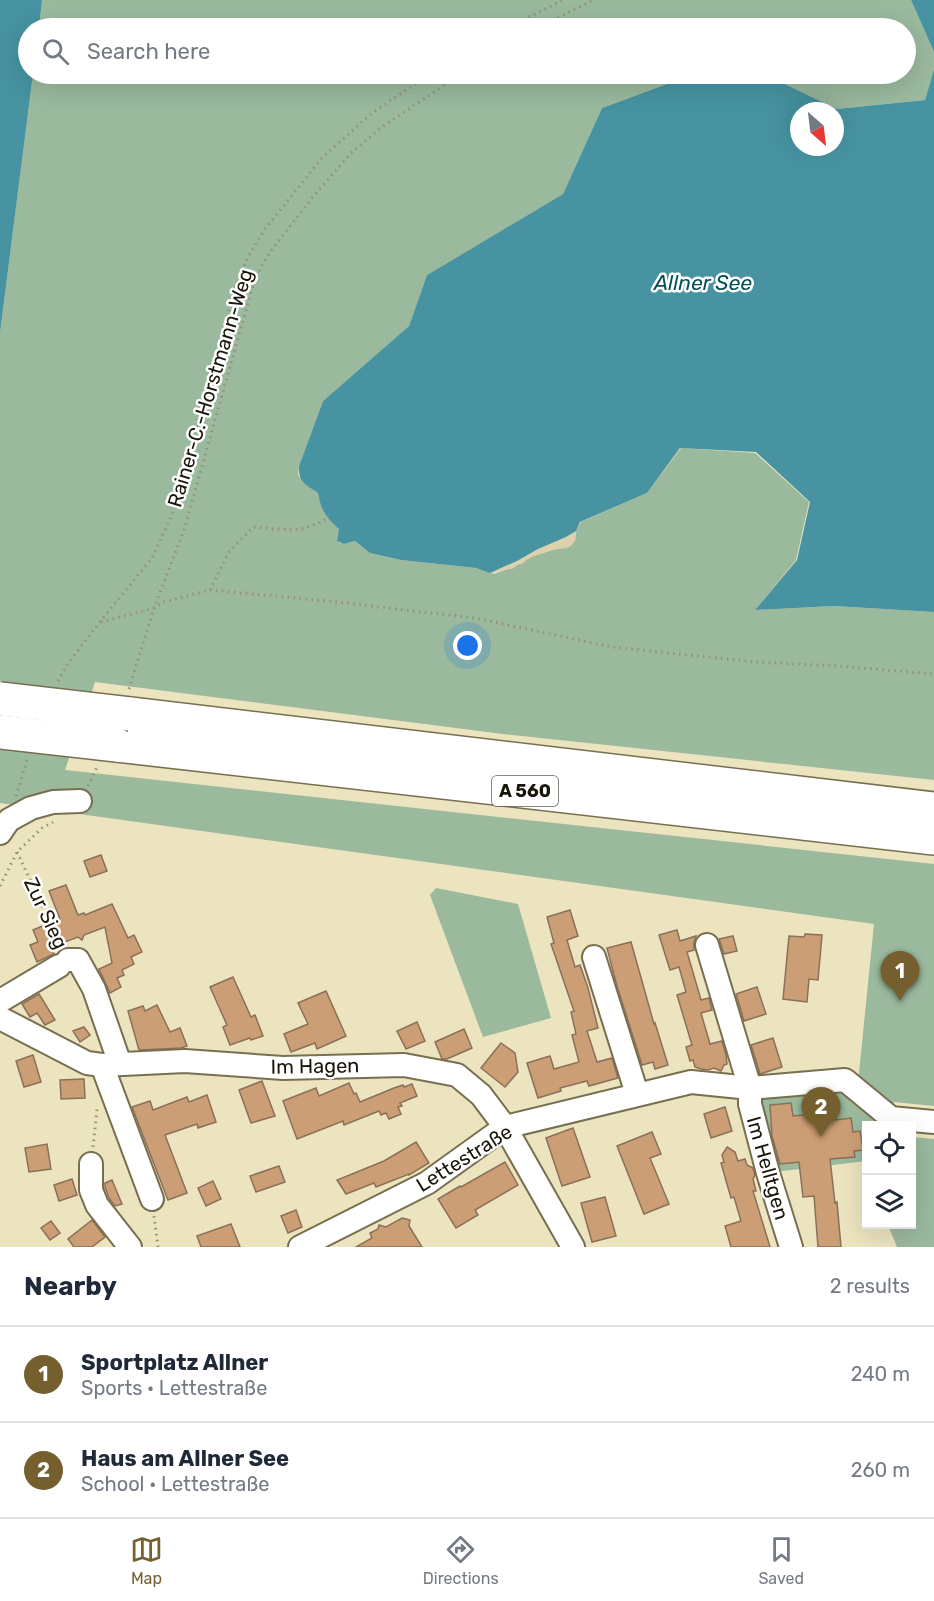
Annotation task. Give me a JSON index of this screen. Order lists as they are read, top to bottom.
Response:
{
  "streets": {
    "highway": ["A 560"],
    "street": [
      "Zur Sieg",
      "Im Hagen",
      "Lettestraße",
      "Im Helltgen"
    ],
    "path": ["Rainer-C.-Horstmann-Weg"]
  },
  "crossings": [
    ["Zur Sieg", "Im Hagen"],
    ["Im Hagen", "Lettestraße"],
    ["Lettestraße", "Im Helltgen"]
  ],
  "water": ["Allner See"],
  "north": "bottom right",
  "page": {
    "search": "Search here",
    "pins": ["1", "2"],
    "heading": ["Nearby", "2 results"],
    "list": [
      {
        "mark": "1",
        "name": "Sportplatz Allner",
        "note": "Sports · Lettestraße",
        "value": "240 m"
      },
      {
        "mark": "2",
        "name": "Haus am Allner See",
        "note": "School · Lettestraße",
        "value": "260 m"
      }
    ],
    "nav": ["Map", "Directions", "Saved"]
  }
}
